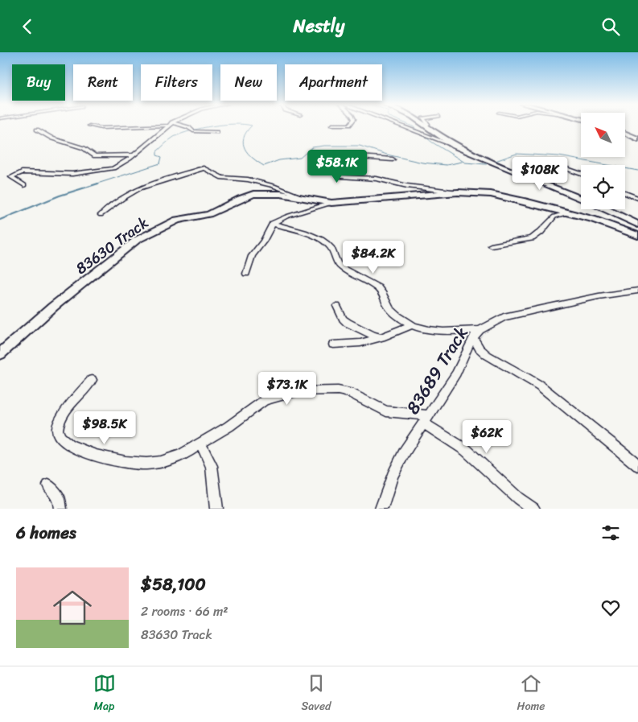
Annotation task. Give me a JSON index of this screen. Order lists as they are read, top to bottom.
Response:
{
  "streets": {
    "street": ["83630 Track", "83689 Track"]
  },
  "north": "top left",
  "page": {
    "header": "Nestly",
    "chip": [
      "Buy",
      "Rent",
      "Filters",
      "New",
      "Apartment"
    ],
    "price": [
      "$58.1K",
      "$108K",
      "$84.2K",
      "$73.1K",
      "$98.5K",
      "$62K"
    ],
    "heading": "6 homes",
    "list": [
      {
        "name": "$58,100",
        "note": "2 rooms · 66 m² · 83630 Track"
      }
    ],
    "tabs": ["Map", "Saved", "Home"]
  }
}
